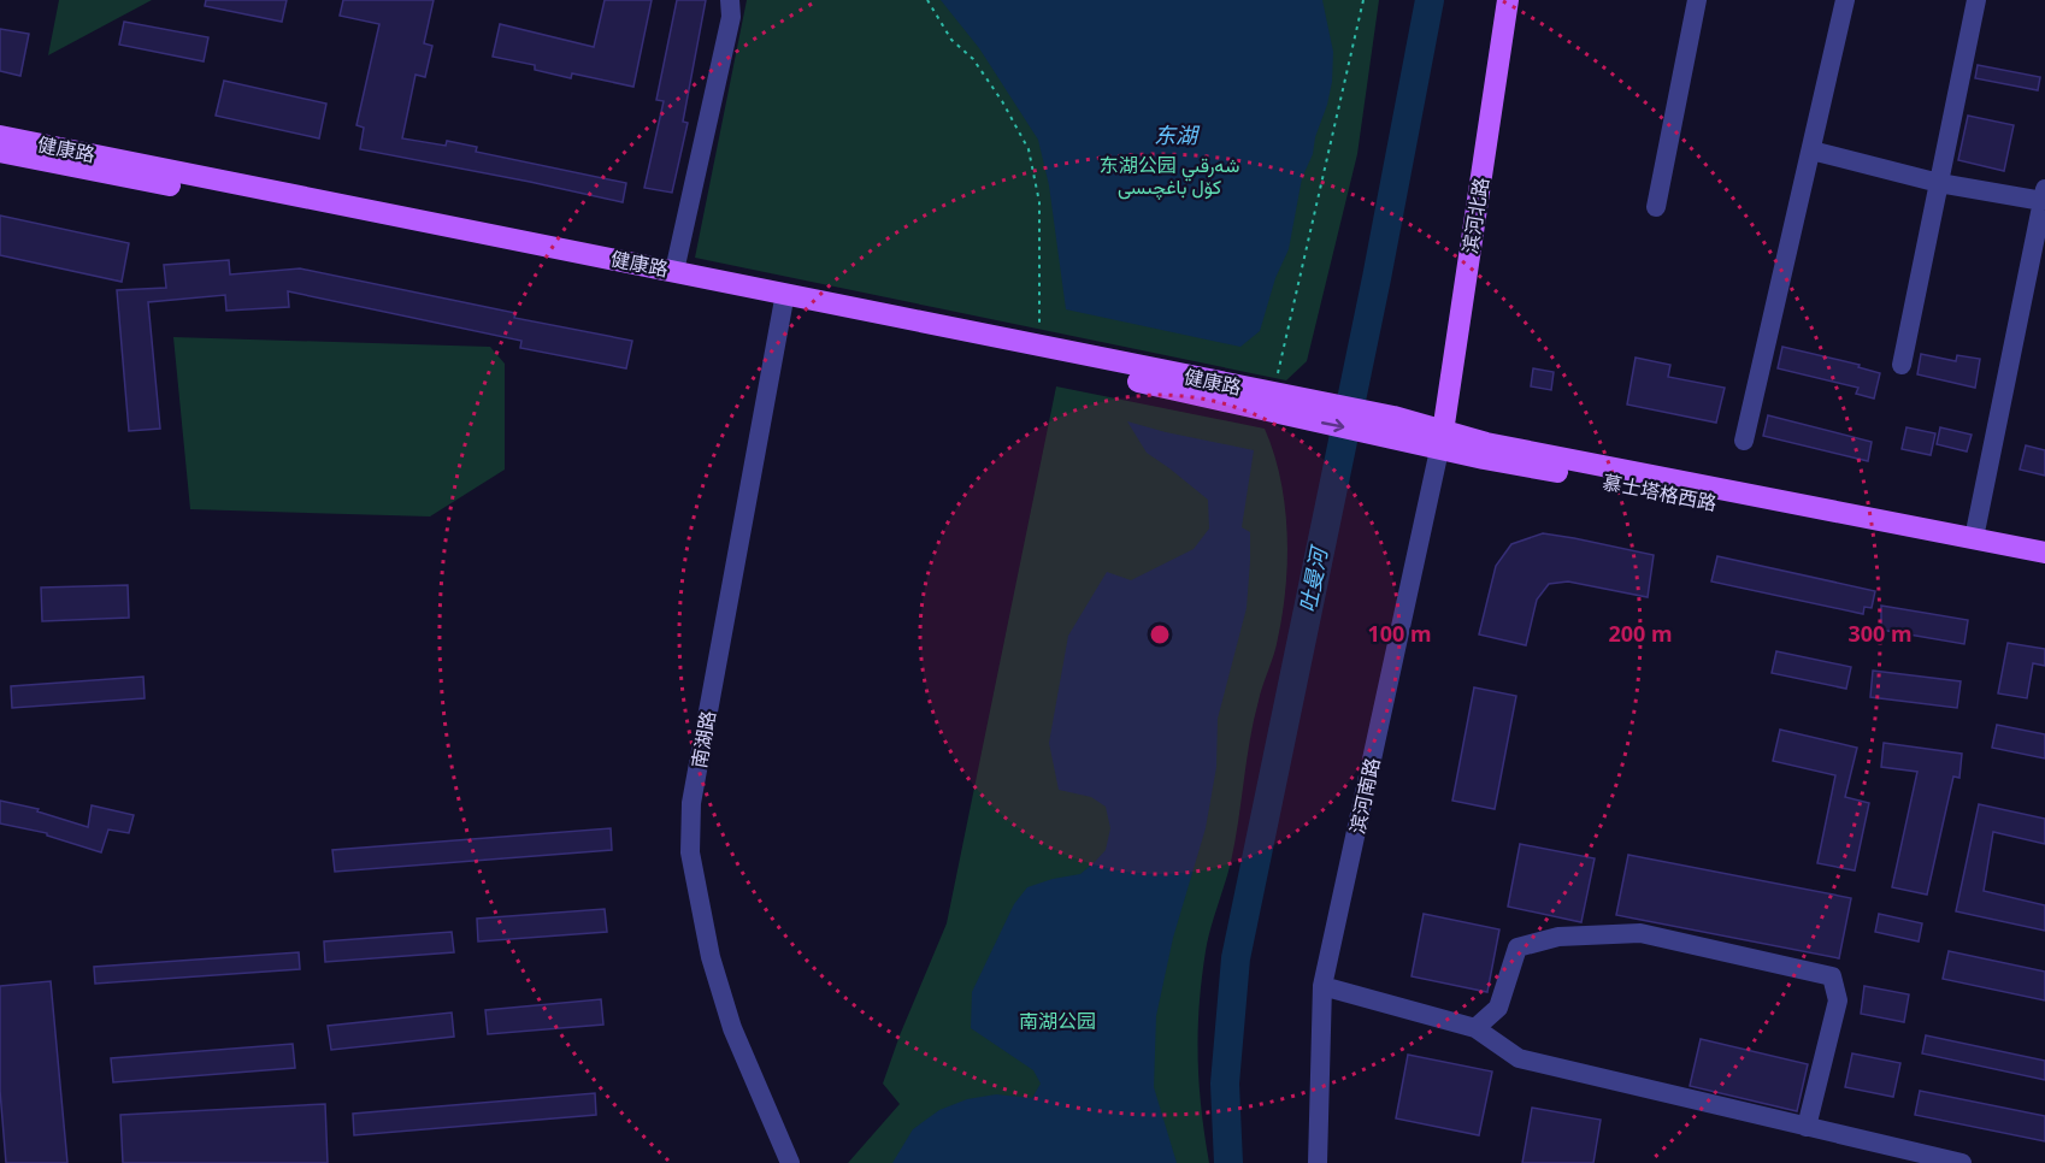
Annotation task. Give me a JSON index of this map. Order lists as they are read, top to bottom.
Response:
{
  "streets": {
    "main road": ["健康路", "滨河北路", "慕士塔格西路"],
    "street": ["南湖路", "滨河南路"]
  },
  "crossings": [
    ["健康路", "慕士塔格西路"],
    ["健康路", "南湖路"],
    ["滨河北路", "慕士塔格西路"],
    ["滨河北路", "滨河南路"],
    ["慕士塔格西路", "滨河南路"]
  ],
  "water": ["东湖", "吐曼河"],
  "parks": ["东湖公园 شەرقىي كۆل باغچىسى", "南湖公园"],
  "rings": ["100 m", "200 m", "300 m"]
}
